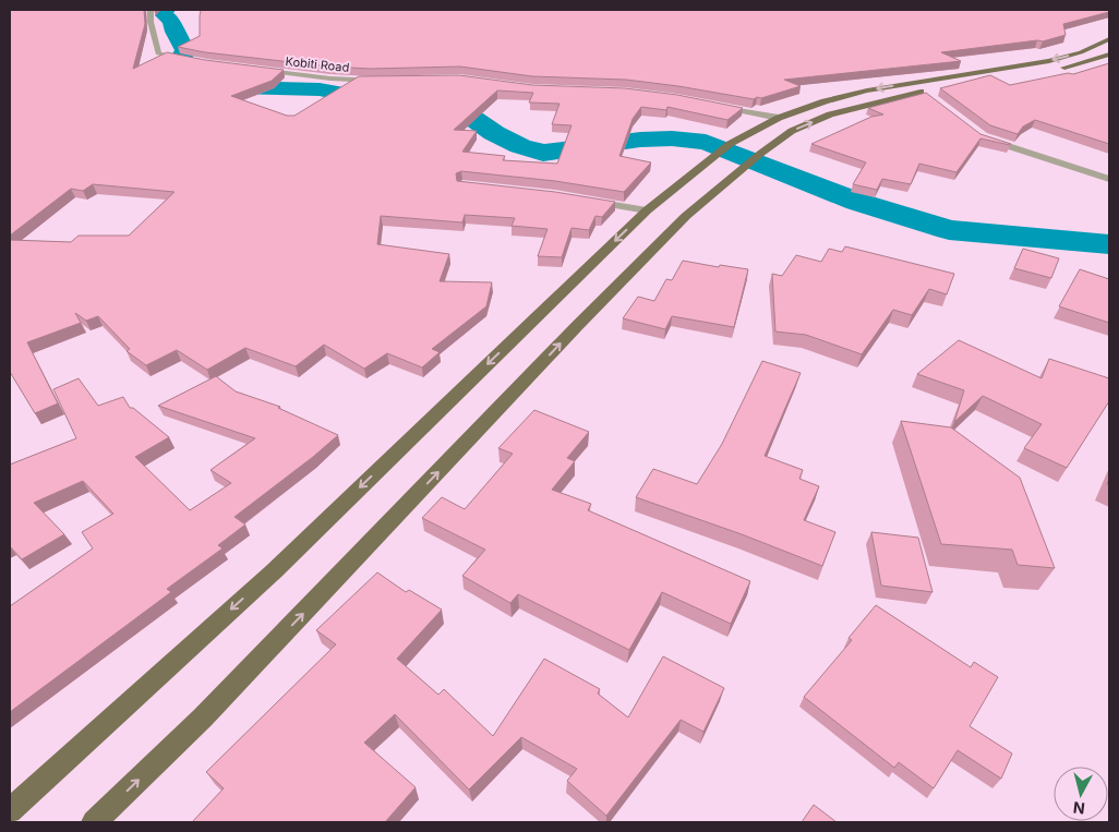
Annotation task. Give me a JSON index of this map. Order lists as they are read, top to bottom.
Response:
{
  "streets": {
    "street": ["Kobiti Road"]
  },
  "north": "bottom"
}
